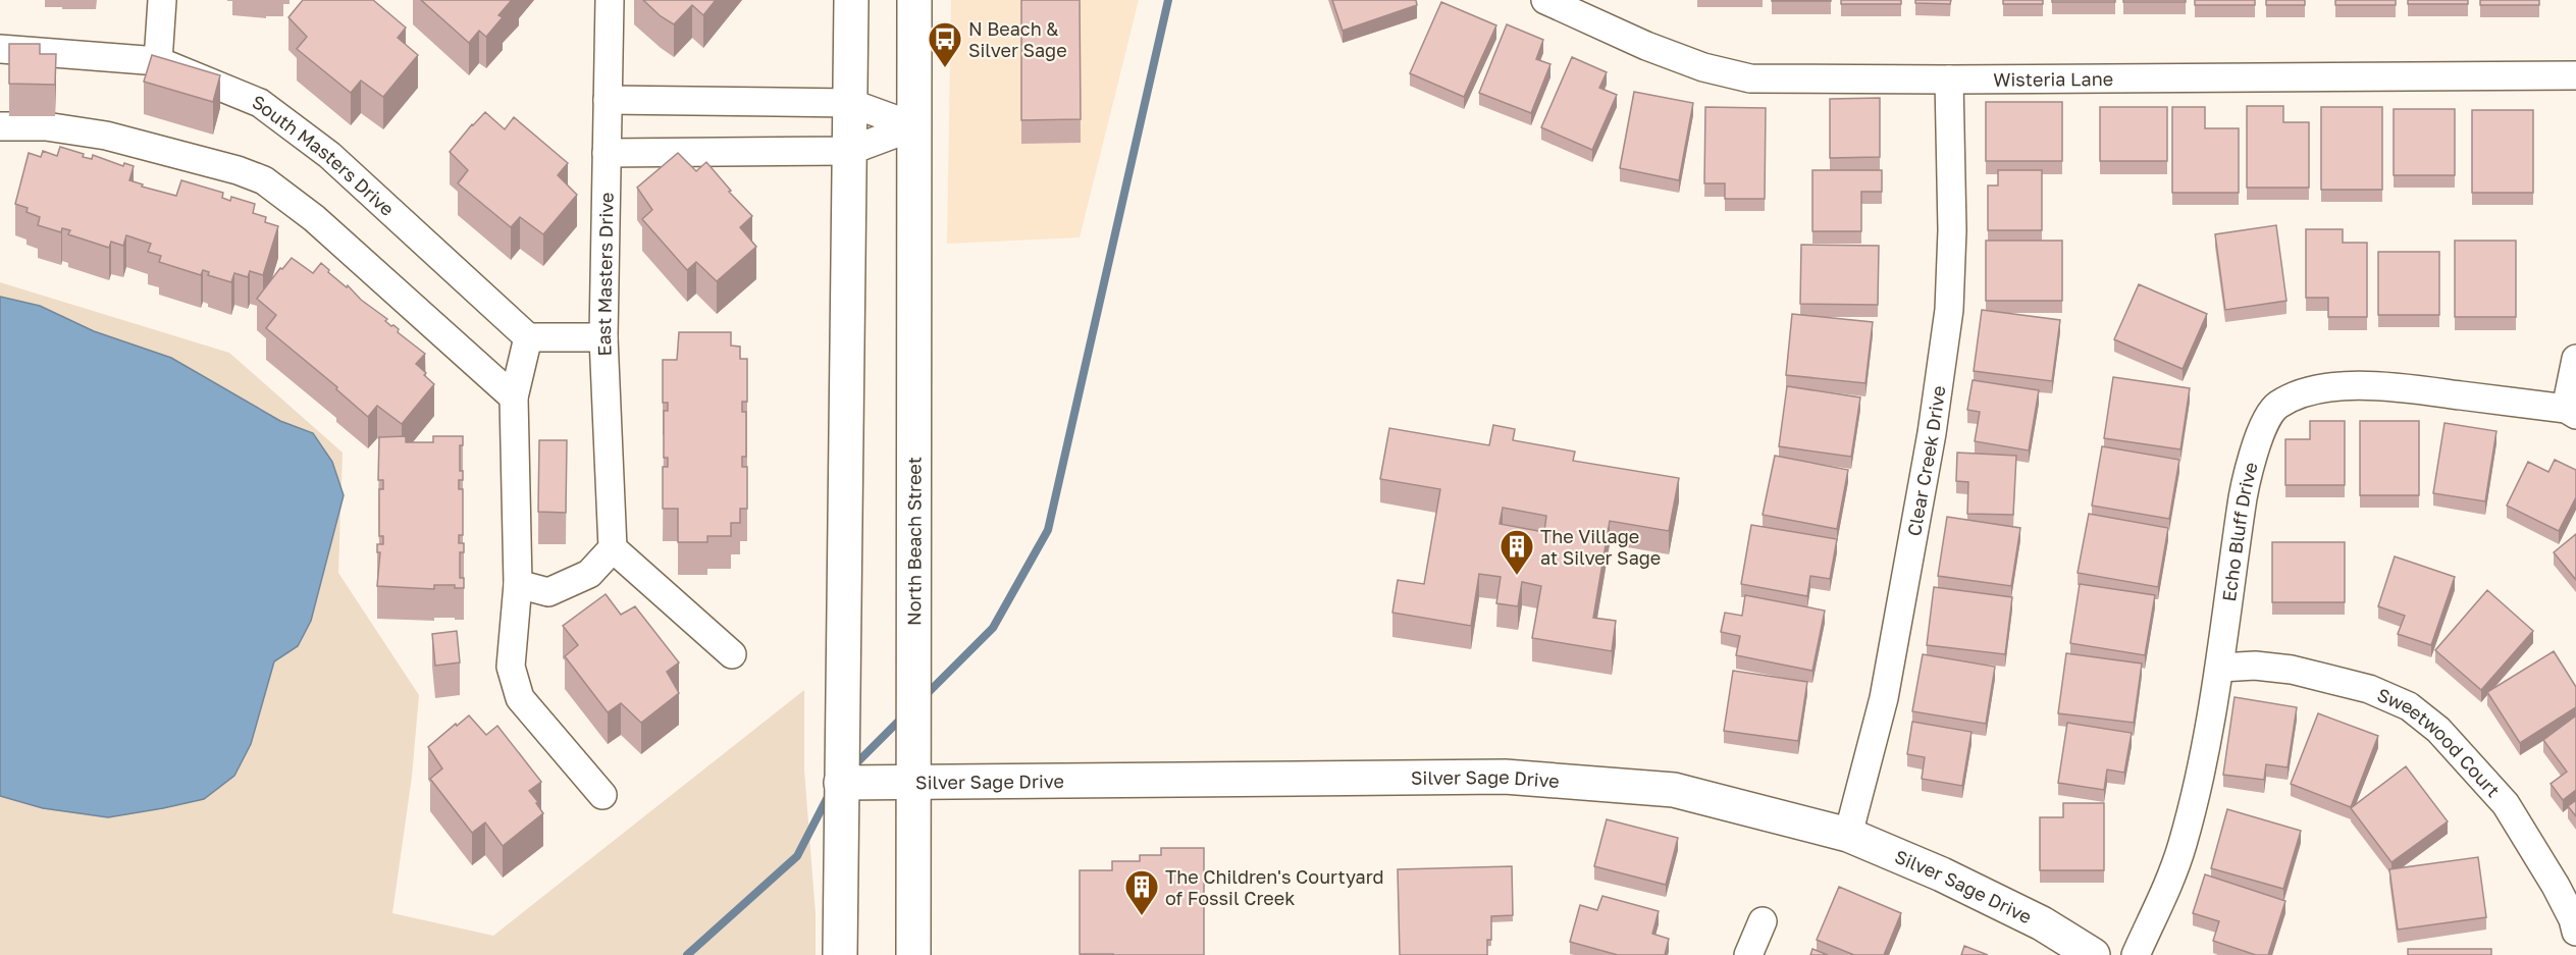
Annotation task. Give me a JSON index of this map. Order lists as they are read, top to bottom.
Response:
{
  "streets": {
    "main road": ["North Beach Street", "Silver Sage Drive"],
    "street": [
      "Wisteria Lane",
      "South Masters Drive",
      "East Masters Drive",
      "Clear Creek Drive",
      "Echo Bluff Drive",
      "Sweetwood Court"
    ]
  },
  "crossings": [
    ["Wisteria Lane", "Clear Creek Drive"],
    ["Clear Creek Drive", "Silver Sage Drive"],
    ["Echo Bluff Drive", "Sweetwood Court"],
    ["North Beach Street", "Silver Sage Drive"]
  ],
  "places": {
    "bus stop": ["N Beach & Silver Sage"],
    "building": ["The Village at Silver Sage", "The Children's Courtyard of Fossil Creek"]
  }
}
